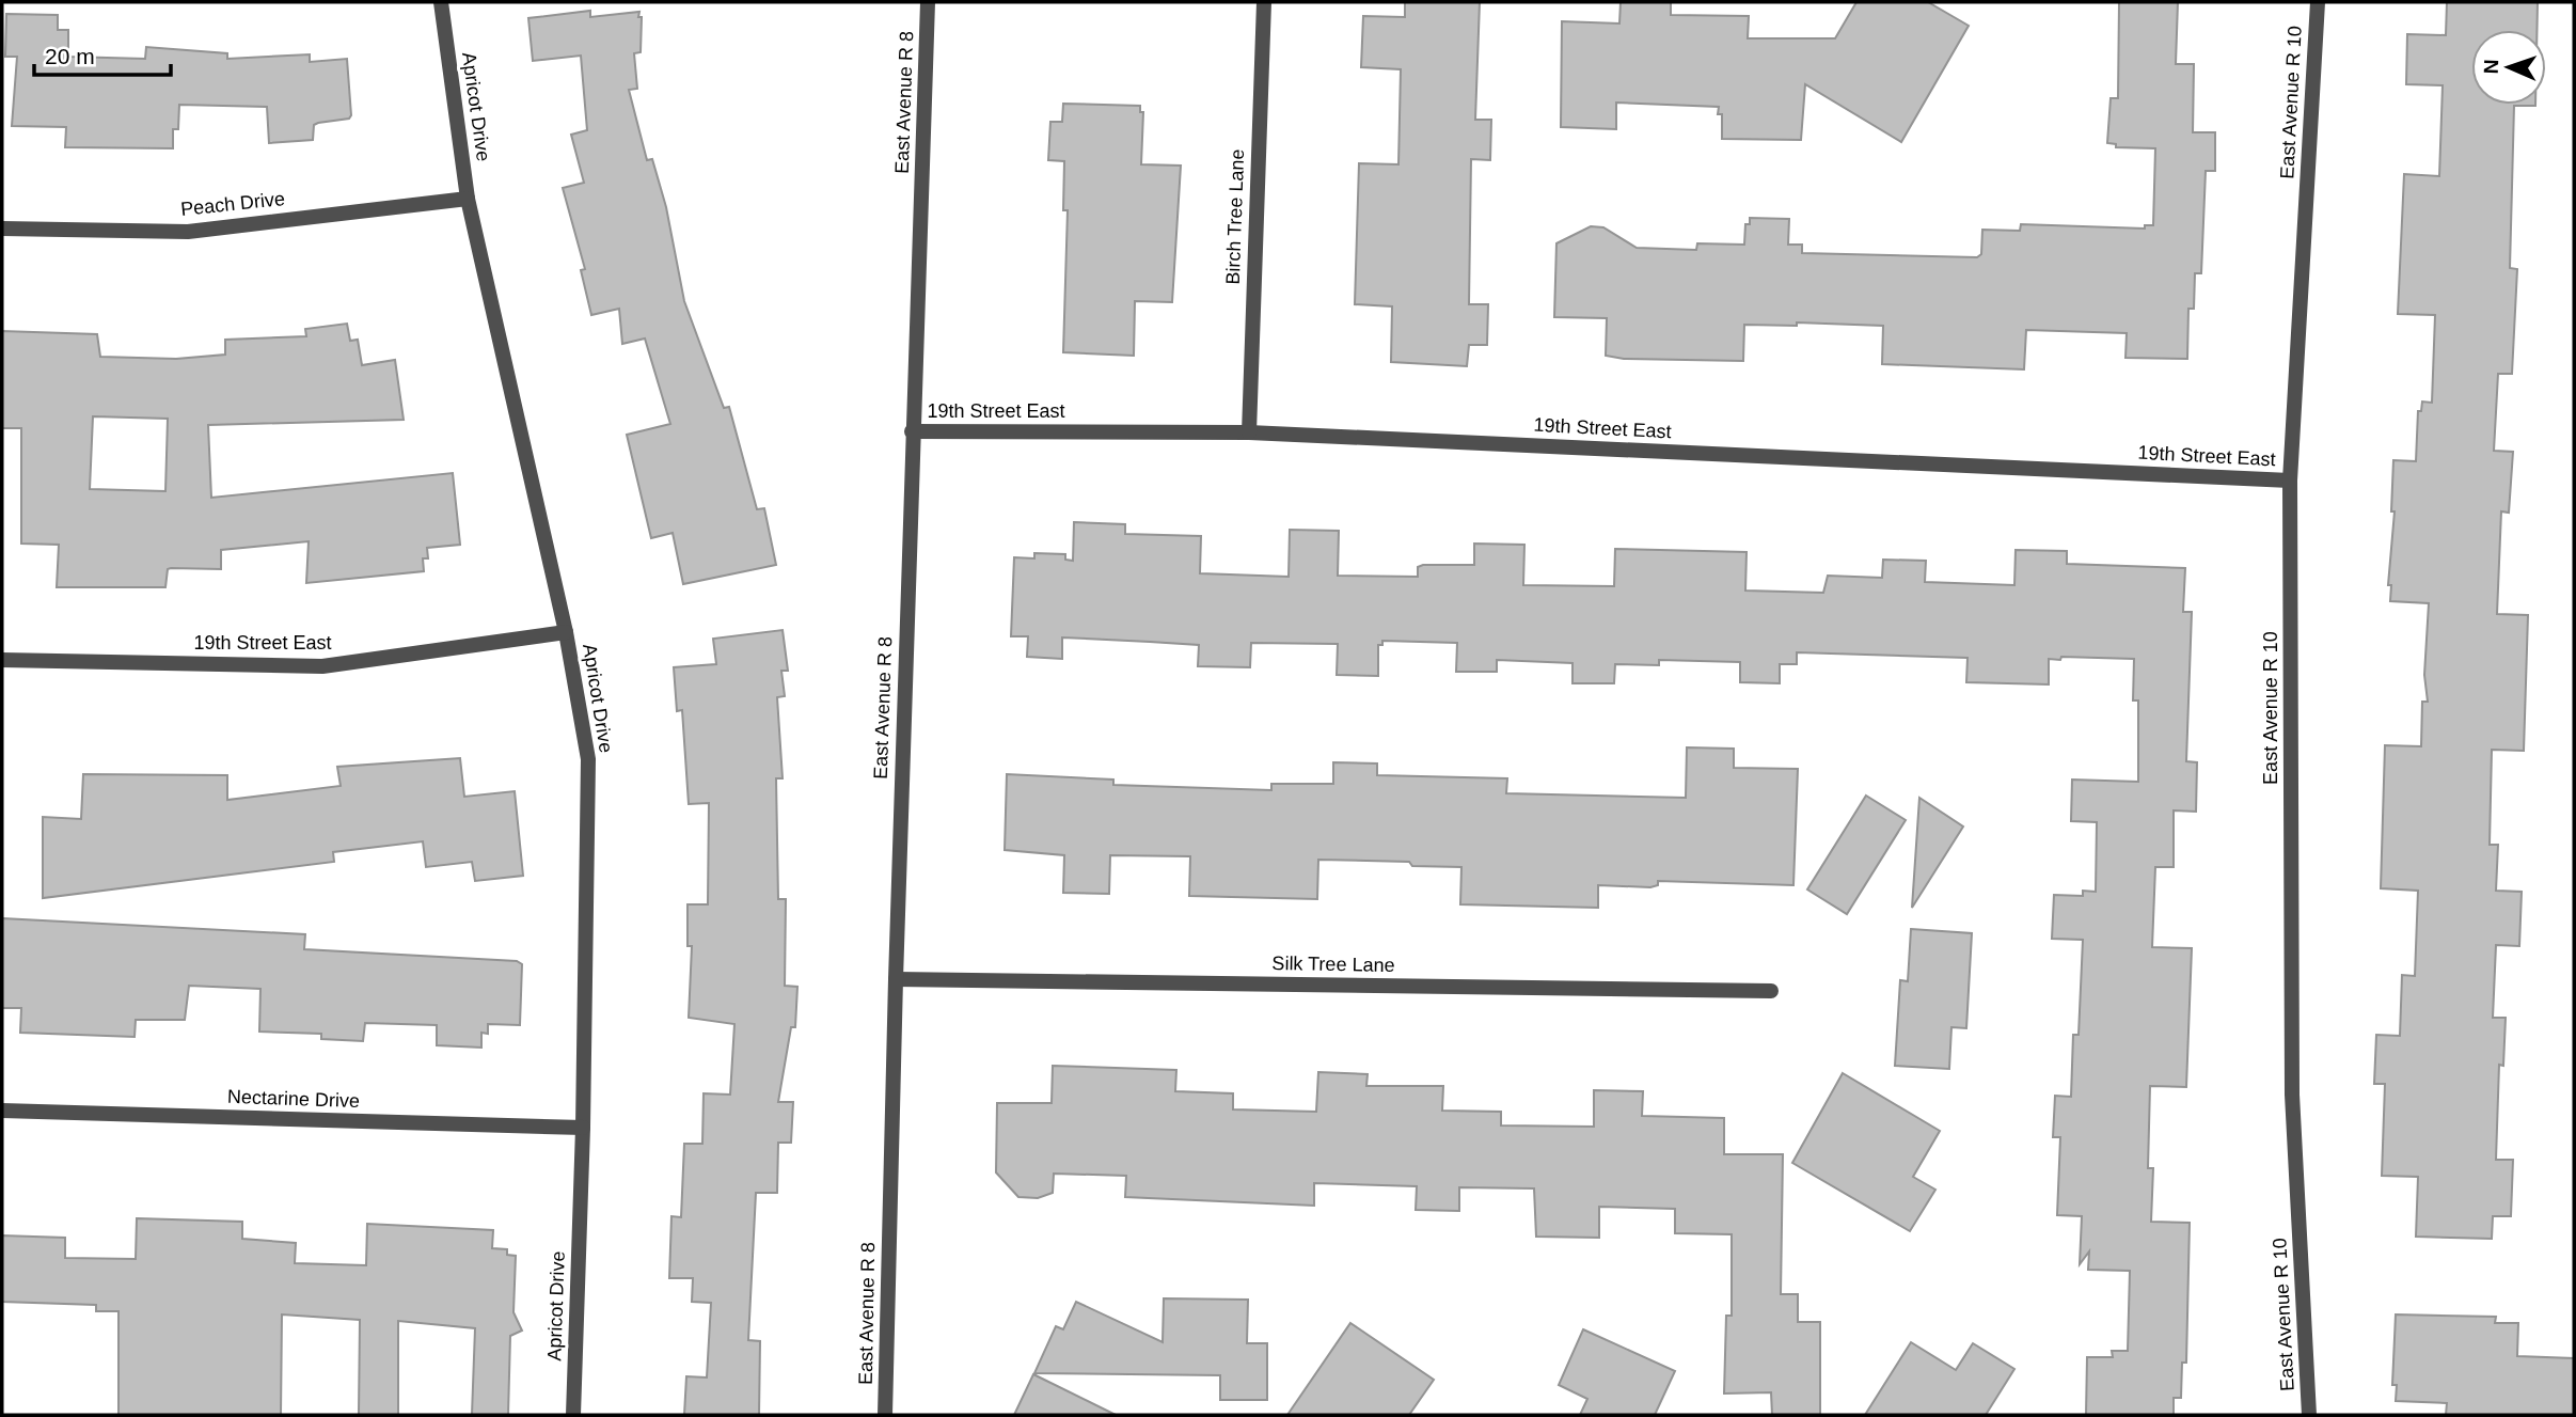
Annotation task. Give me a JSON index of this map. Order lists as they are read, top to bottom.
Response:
{
  "streets": {
    "street": [
      "East Avenue R 8",
      "East Avenue R 10",
      "Apricot Drive",
      "Peach Drive",
      "Birch Tree Lane",
      "19th Street East",
      "Silk Tree Lane",
      "Nectarine Drive"
    ]
  },
  "crossings": [
    ["East Avenue R 8", "19th Street East"],
    ["East Avenue R 8", "Silk Tree Lane"],
    ["East Avenue R 10", "19th Street East"],
    ["Apricot Drive", "Peach Drive"],
    ["Apricot Drive", "19th Street East"],
    ["Apricot Drive", "Nectarine Drive"],
    ["Birch Tree Lane", "19th Street East"]
  ],
  "scale_bar": "20 m",
  "north": "left"
}
